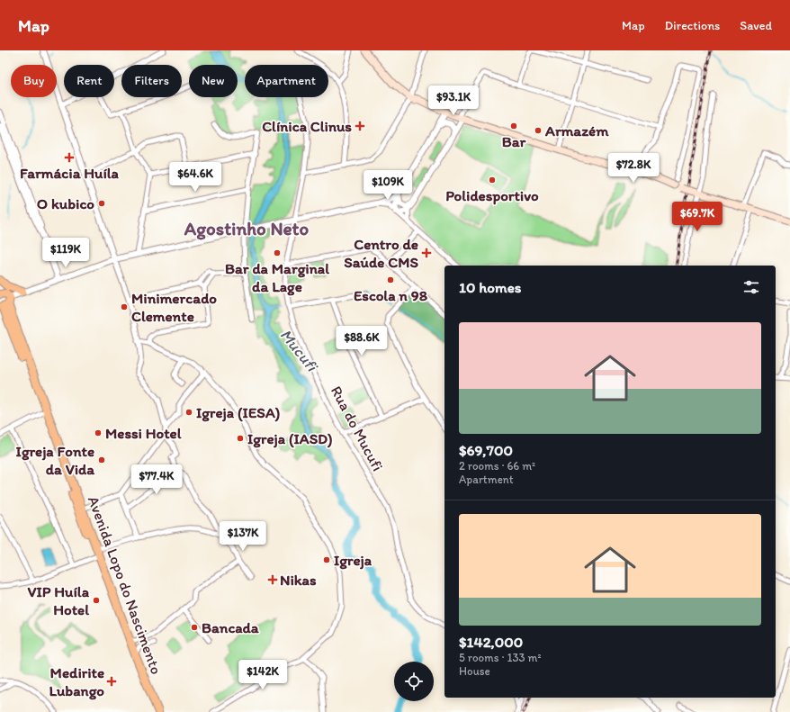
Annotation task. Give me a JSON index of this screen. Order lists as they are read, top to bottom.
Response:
{
  "streets": {
    "main road": ["Avenida Lopo do Nascimento"],
    "street": ["Rua do Mucufi"]
  },
  "districts": ["Agostinho Neto"],
  "water": ["Mucufi"],
  "places": {
    "health": [
      "Clínica Clinus",
      "Farmácia Huíla",
      "Centro de Saúde CMS",
      "Nikas",
      "Medirite Lubango"
    ],
    "other": [
      "Bar",
      "Armazém",
      "Polidesportivo",
      "O kubico",
      "Bar da Marginal da Lage",
      "Escola n 98",
      "Minimercado Clemente",
      "Igreja (IESA)",
      "Messi Hotel",
      "Igreja (IASD)",
      "Igreja Fonte da Vida",
      "Igreja",
      "VIP Huíla Hotel",
      "Bancada"
    ]
  },
  "page": {
    "header": "Map",
    "nav": ["Map", "Directions", "Saved"],
    "chip": [
      "Buy",
      "Rent",
      "Filters",
      "New",
      "Apartment"
    ],
    "price": [
      "$93.1K",
      "$72.8K",
      "$64.6K",
      "$109K",
      "$69.7K",
      "$119K",
      "$88.6K",
      "$77.4K",
      "$137K",
      "$142K"
    ],
    "heading": "10 homes",
    "list": [
      {
        "name": "$69,700",
        "note": "2 rooms · 66 m² · Apartment"
      },
      {
        "name": "$142,000",
        "note": "5 rooms · 133 m² · House"
      }
    ]
  }
}
